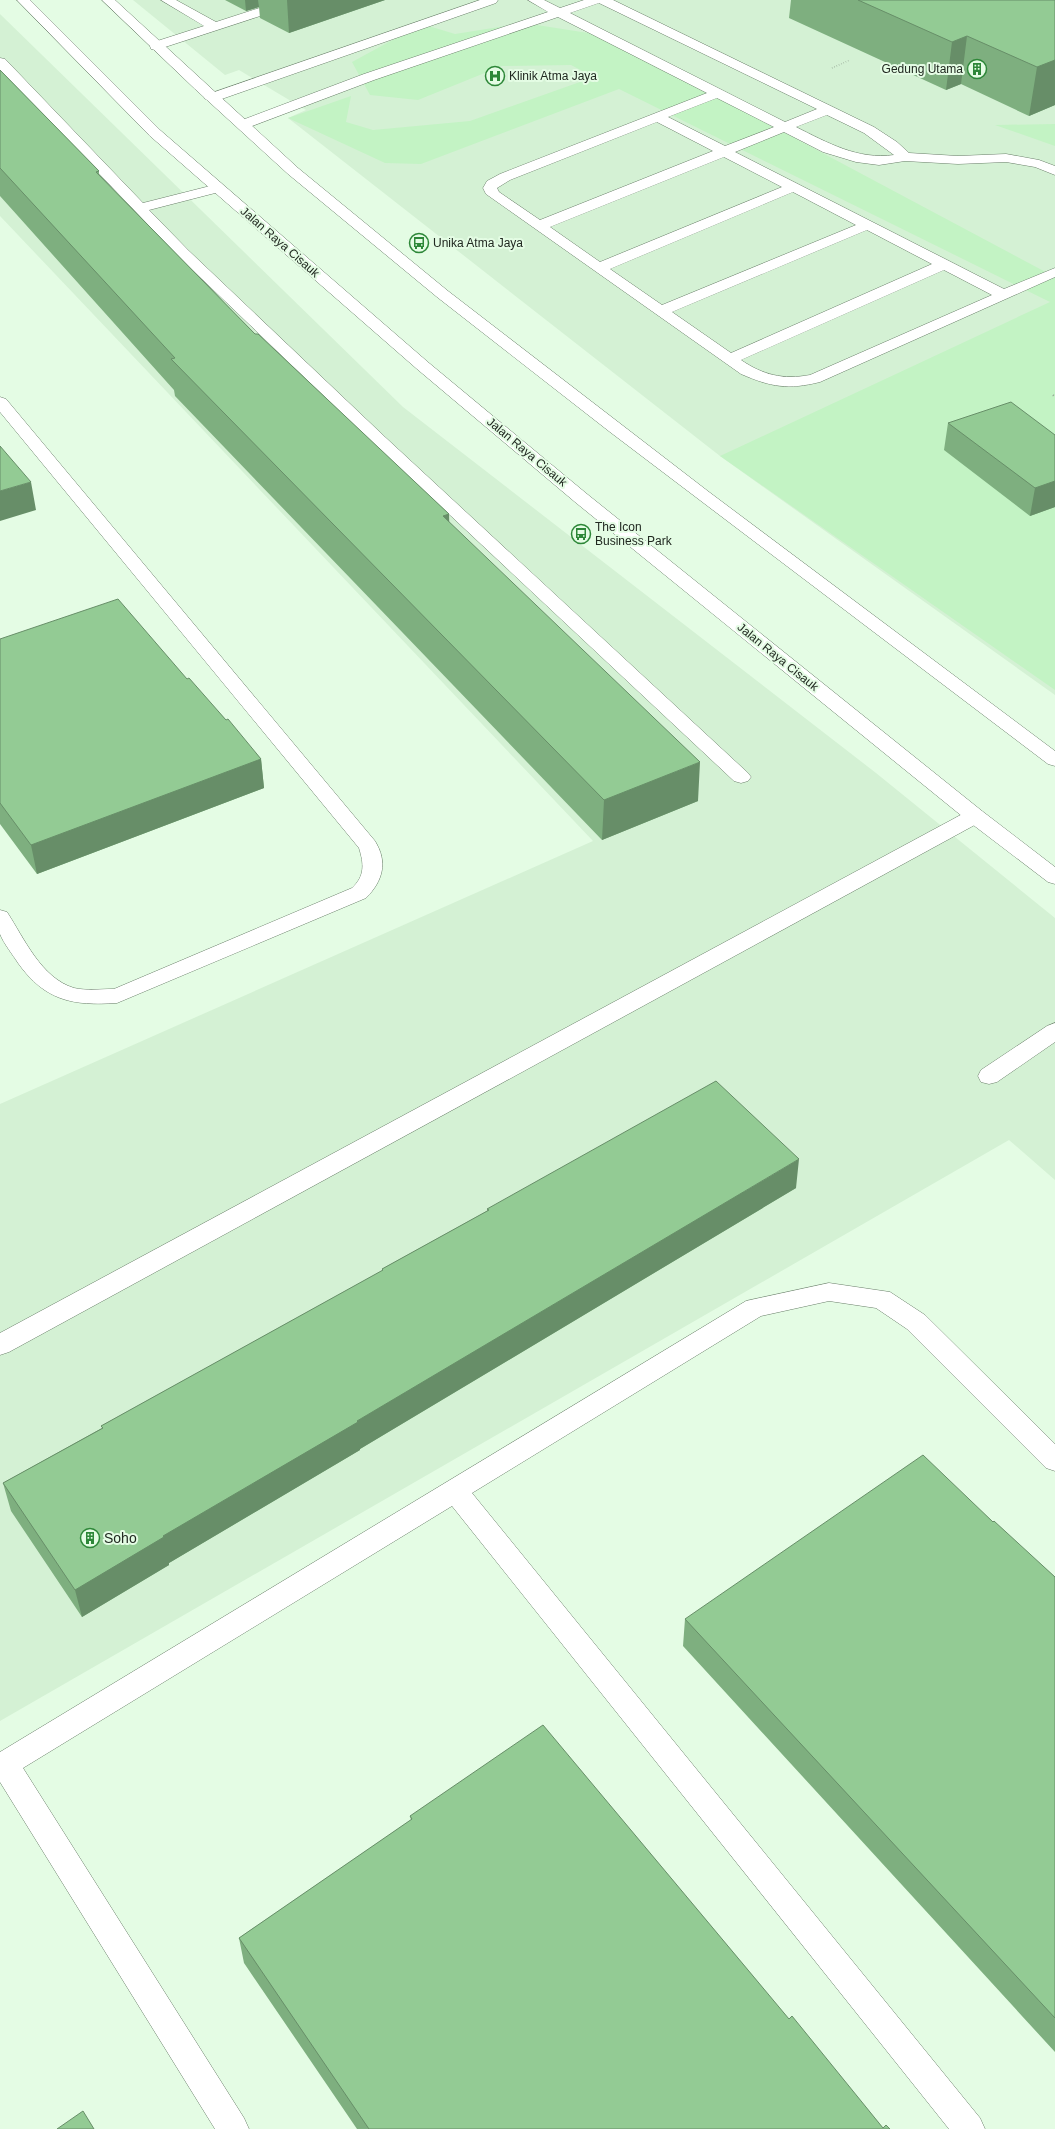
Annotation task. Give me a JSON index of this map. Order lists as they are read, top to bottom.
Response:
{
  "streets": {
    "main road": ["Jalan Raya Cisauk"]
  },
  "places": {
    "building": ["Gedung Utama", "Soho"],
    "hospital": ["Klinik Atma Jaya"],
    "bus stop": ["Unika Atma Jaya", "The Icon Business Park"]
  }
}
